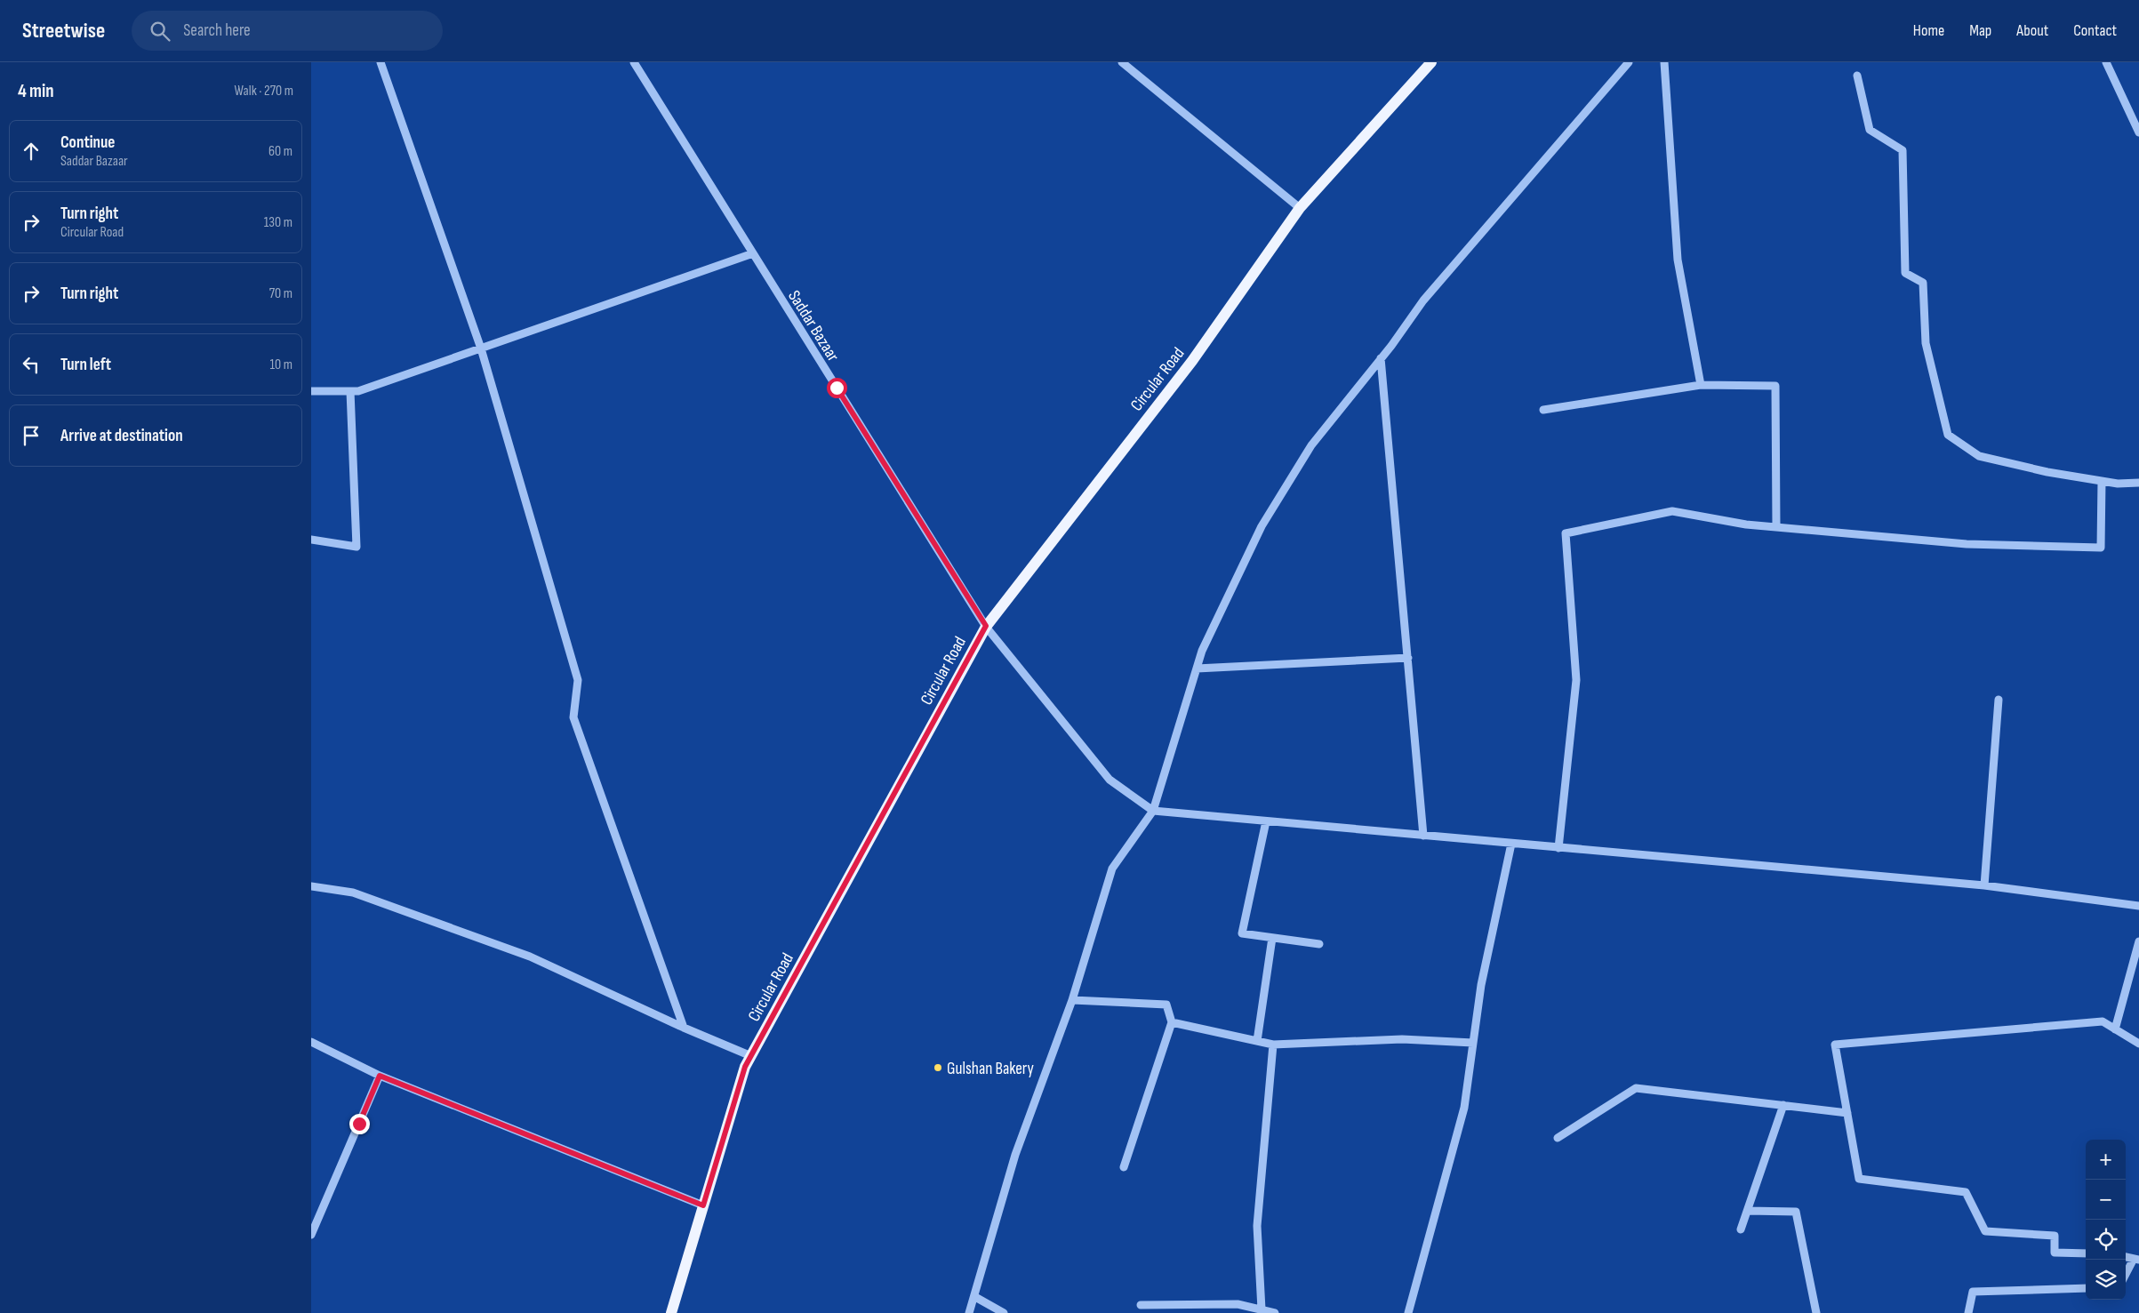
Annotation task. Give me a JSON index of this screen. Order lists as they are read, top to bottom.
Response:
{
  "streets": {
    "main road": ["Circular Road"],
    "street": ["Saddar Bazaar"]
  },
  "crossings": [
    ["Saddar Bazaar", "Circular Road"]
  ],
  "places": ["Gulshan Bakery"],
  "page": {
    "header": "Streetwise",
    "search": "Search here",
    "nav": [
      "Home",
      "Map",
      "About",
      "Contact"
    ],
    "heading": ["4 min", "Walk · 270 m"],
    "list": [
      ["Continue", "Saddar Bazaar", "60 m"],
      ["Turn right", "Circular Road", "130 m"],
      ["Turn right", "70 m"],
      ["Turn left", "10 m"],
      "Arrive at destination"
    ],
    "map_buttons": ["+", "−"]
  }
}
